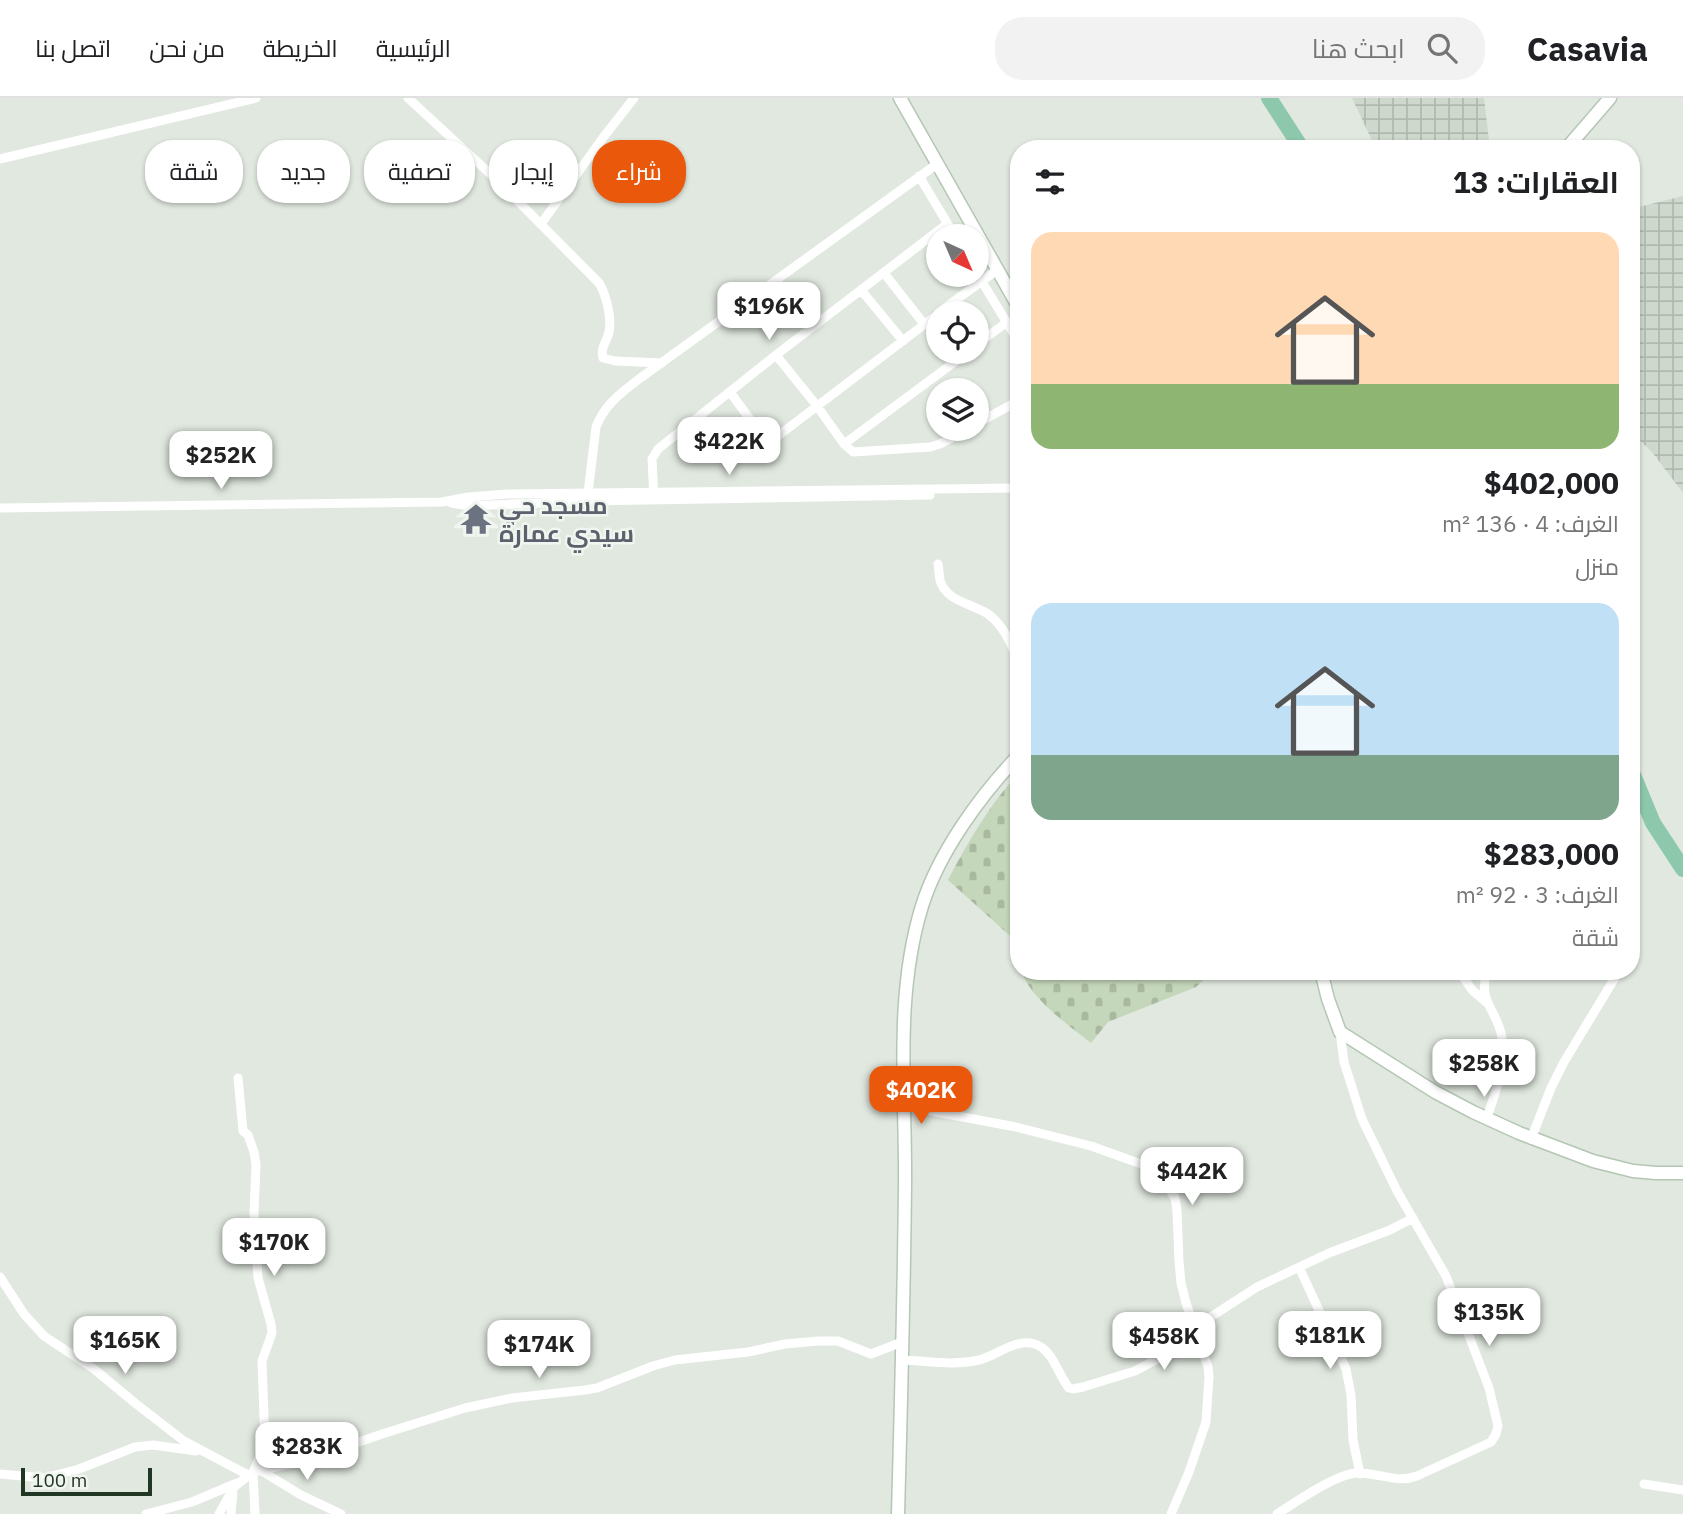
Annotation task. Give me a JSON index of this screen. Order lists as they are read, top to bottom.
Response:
{
  "places": {
    "temple": ["مسجد حي سيدي عمارة"]
  },
  "scale_bar": "100 m",
  "north": "bottom right",
  "page": {
    "header": "Casavia",
    "search": "ابحث هنا",
    "nav": [
      "الرئيسية",
      "الخريطة",
      "من نحن",
      "اتصل بنا"
    ],
    "chip": [
      "شراء",
      "إيجار",
      "تصفية",
      "جديد",
      "شقة"
    ],
    "heading": "العقارات: 13",
    "list": [
      {
        "name": "$402,000",
        "note": "الغرف: 4 · 136 m² · منزل"
      },
      {
        "name": "$283,000",
        "note": "الغرف: 3 · 92 m² · شقة"
      }
    ],
    "price": [
      "$196K",
      "$422K",
      "$252K",
      "$258K",
      "$402K",
      "$442K",
      "$170K",
      "$135K",
      "$181K",
      "$458K",
      "$165K",
      "$174K",
      "$283K"
    ],
    "scale": "100 m"
  }
}
